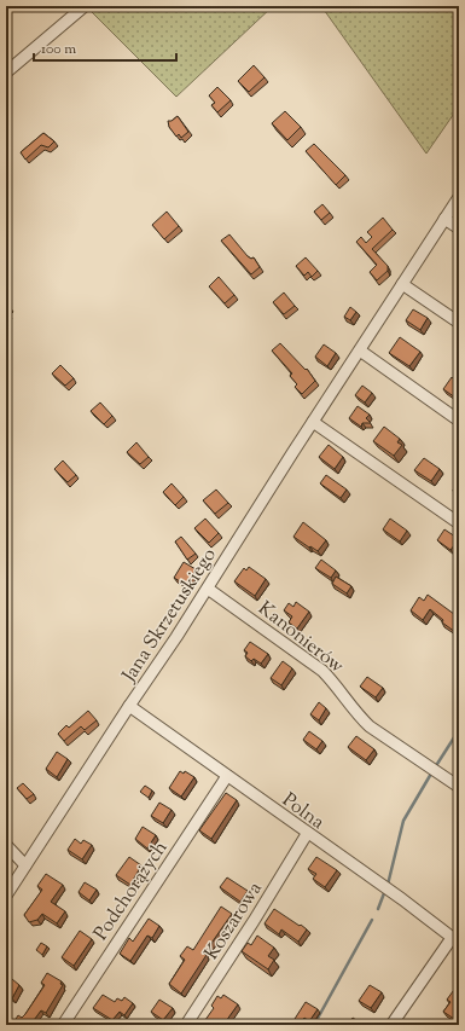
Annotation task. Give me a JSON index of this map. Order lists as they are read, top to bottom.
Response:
{
  "streets": {
    "street": [
      "Jana Skrzetuskiego",
      "Kanonierów",
      "Polna",
      "Podchorążych",
      "Koszarowa"
    ]
  },
  "crossings": [
    ["Jana Skrzetuskiego", "Kanonierów"],
    ["Jana Skrzetuskiego", "Polna"],
    ["Polna", "Podchorążych"],
    ["Polna", "Koszarowa"]
  ],
  "scale_bar": "100 m"
}
